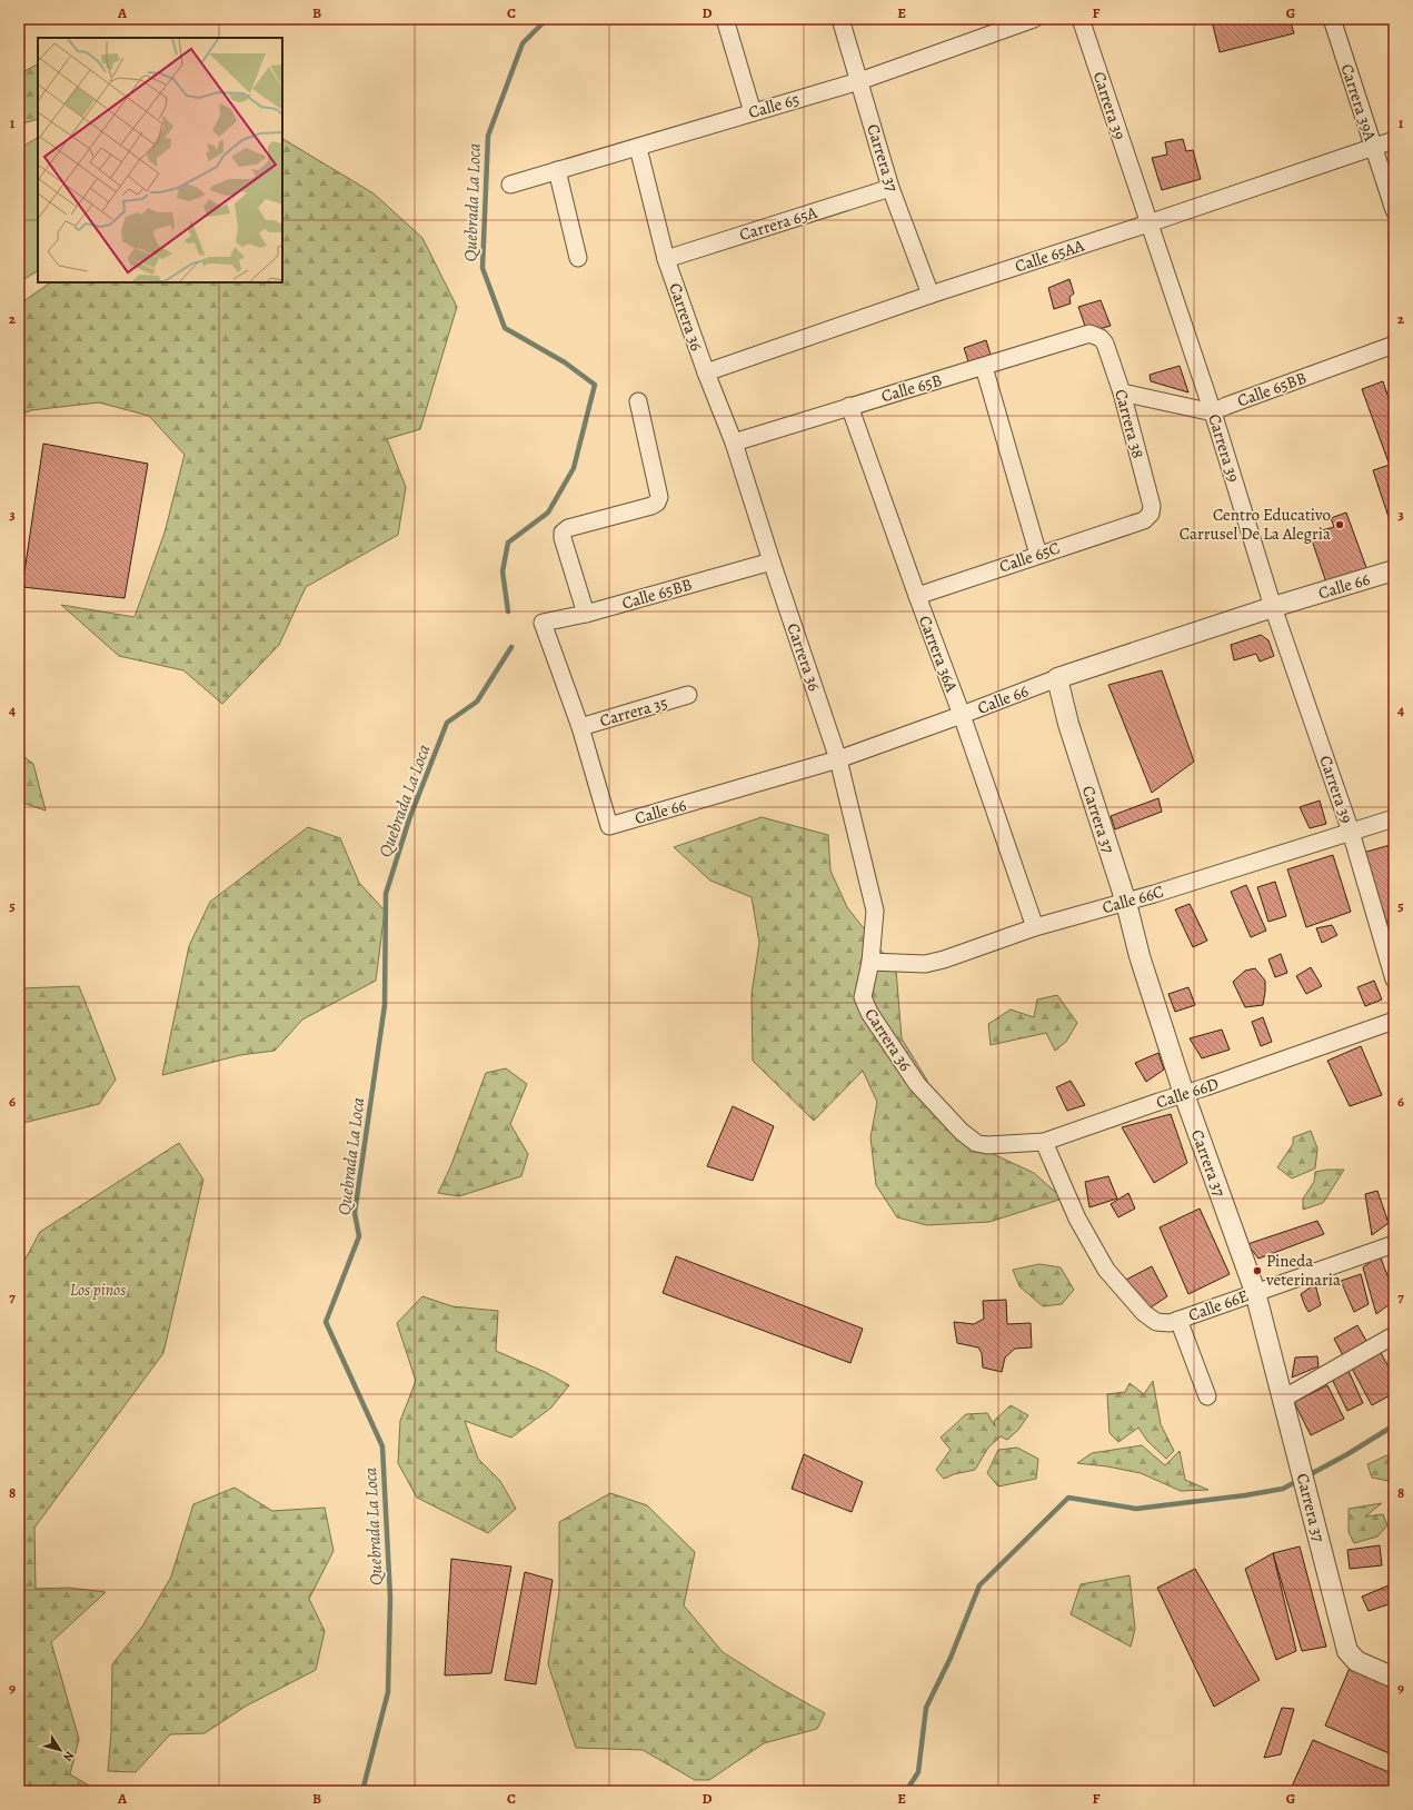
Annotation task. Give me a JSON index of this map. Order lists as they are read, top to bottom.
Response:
{
  "streets": {
    "street": [
      "Carrera 39A",
      "Calle 65",
      "Carrera 39",
      "Carrera 37",
      "Carrera 65A",
      "Calle 65AA",
      "Carrera 36",
      "Calle 65B",
      "Calle 65BB",
      "Carrera 38",
      "Calle 65C",
      "Calle 66",
      "Carrera 36A",
      "Carrera 35",
      "Calle 66C",
      "Calle 66D",
      "Calle 66E"
    ]
  },
  "crossings": [
    ["Carrera 39A", "Calle 65AA"],
    ["Calle 65", "Carrera 37"],
    ["Calle 65", "Carrera 36"],
    ["Carrera 39", "Calle 65AA"],
    ["Carrera 39", "Calle 65BB"],
    ["Carrera 39", "Calle 66"],
    ["Carrera 39", "Calle 66C"],
    ["Carrera 37", "Carrera 65A"],
    ["Carrera 37", "Calle 65AA"],
    ["Carrera 37", "Calle 66"],
    ["Carrera 37", "Calle 66C"],
    ["Carrera 37", "Calle 66D"],
    ["Carrera 37", "Calle 66E"],
    ["Carrera 65A", "Carrera 36"],
    ["Calle 65AA", "Carrera 36"],
    ["Carrera 36", "Calle 65B"],
    ["Carrera 36", "Calle 65BB"],
    ["Carrera 36", "Calle 66"],
    ["Carrera 36", "Calle 66C"],
    ["Carrera 36", "Calle 66D"],
    ["Calle 65B", "Carrera 38"],
    ["Calle 65B", "Carrera 36A"],
    ["Calle 65BB", "Carrera 35"],
    ["Carrera 38", "Calle 65C"],
    ["Calle 65C", "Carrera 36A"],
    ["Calle 66", "Carrera 36A"],
    ["Calle 66", "Carrera 35"],
    ["Carrera 36A", "Calle 66C"],
    ["Calle 66D", "Calle 66E"]
  ],
  "water": ["Quebrada La Loca"],
  "parks": ["Los pinos"],
  "places": ["Centro Educativo Carrusel De La Alegria", "Pineda veterinaria"],
  "north": "bottom right",
  "grid": {
    "columns": [
      "A",
      "B",
      "C",
      "D",
      "E",
      "F",
      "G"
    ],
    "rows": [
      "1",
      "2",
      "3",
      "4",
      "5",
      "6",
      "7",
      "8",
      "9"
    ]
  }
}
